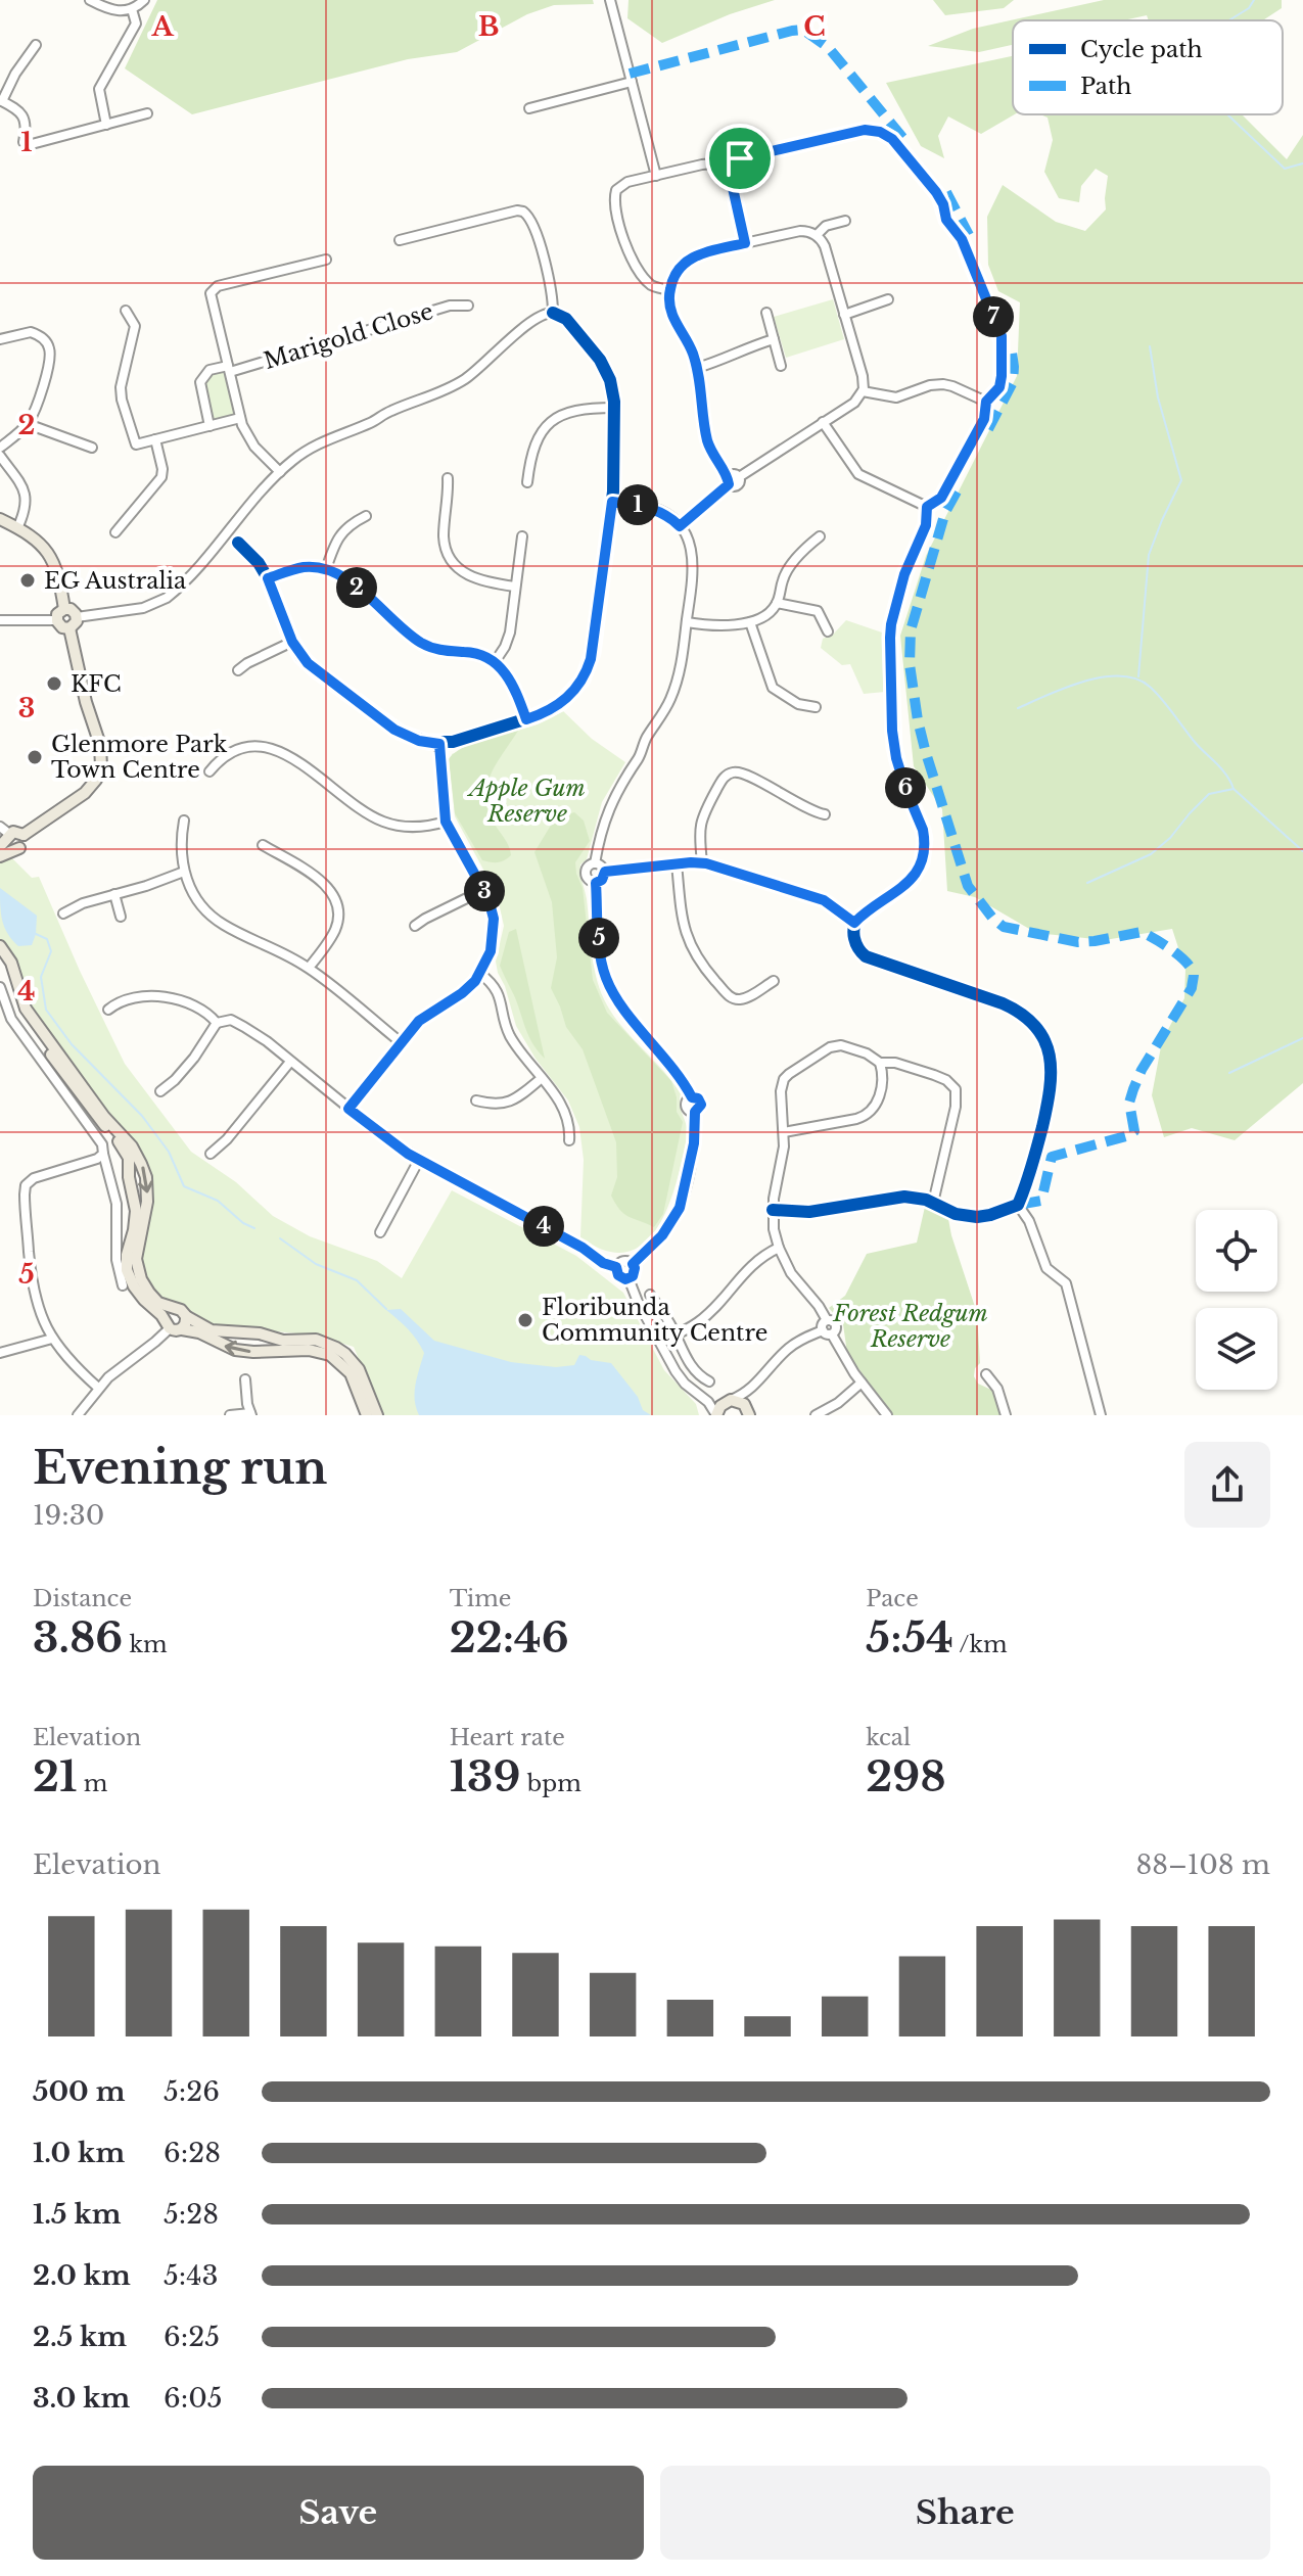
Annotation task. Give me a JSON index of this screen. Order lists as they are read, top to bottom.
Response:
{
  "streets": {
    "street": ["Marigold Close"]
  },
  "parks": ["Apple Gum Reserve", "Forest Redgum Reserve"],
  "places": [
    "EG Australia",
    "KFC",
    "Glenmore Park Town Centre",
    "Floribunda Community Centre"
  ],
  "legend": ["Cycle path", "Path"],
  "page": {
    "pins": [
      "7",
      "1",
      "2",
      "6",
      "3",
      "5",
      "4"
    ],
    "heading": ["Evening run", "19:30"],
    "stats": [
      ["Distance", "3.86 km"],
      ["Time", "22:46"],
      ["Pace", "5:54 /km"],
      ["Elevation", "21 m"],
      ["Heart rate", "139 bpm"],
      ["kcal", "298"]
    ],
    "chart": ["Elevation", "88–108 m"],
    "list": [
      {
        "name": "500 m",
        "note": "5:26"
      },
      {
        "name": "1.0 km",
        "note": "6:28"
      },
      {
        "name": "1.5 km",
        "note": "5:28"
      },
      {
        "name": "2.0 km",
        "note": "5:43"
      },
      {
        "name": "2.5 km",
        "note": "6:25"
      },
      {
        "name": "3.0 km",
        "note": "6:05"
      }
    ],
    "buttons": ["Save", "Share"]
  },
  "grid": {
    "columns": ["A", "B", "C"],
    "rows": [
      "1",
      "2",
      "3",
      "4",
      "5"
    ]
  }
}
